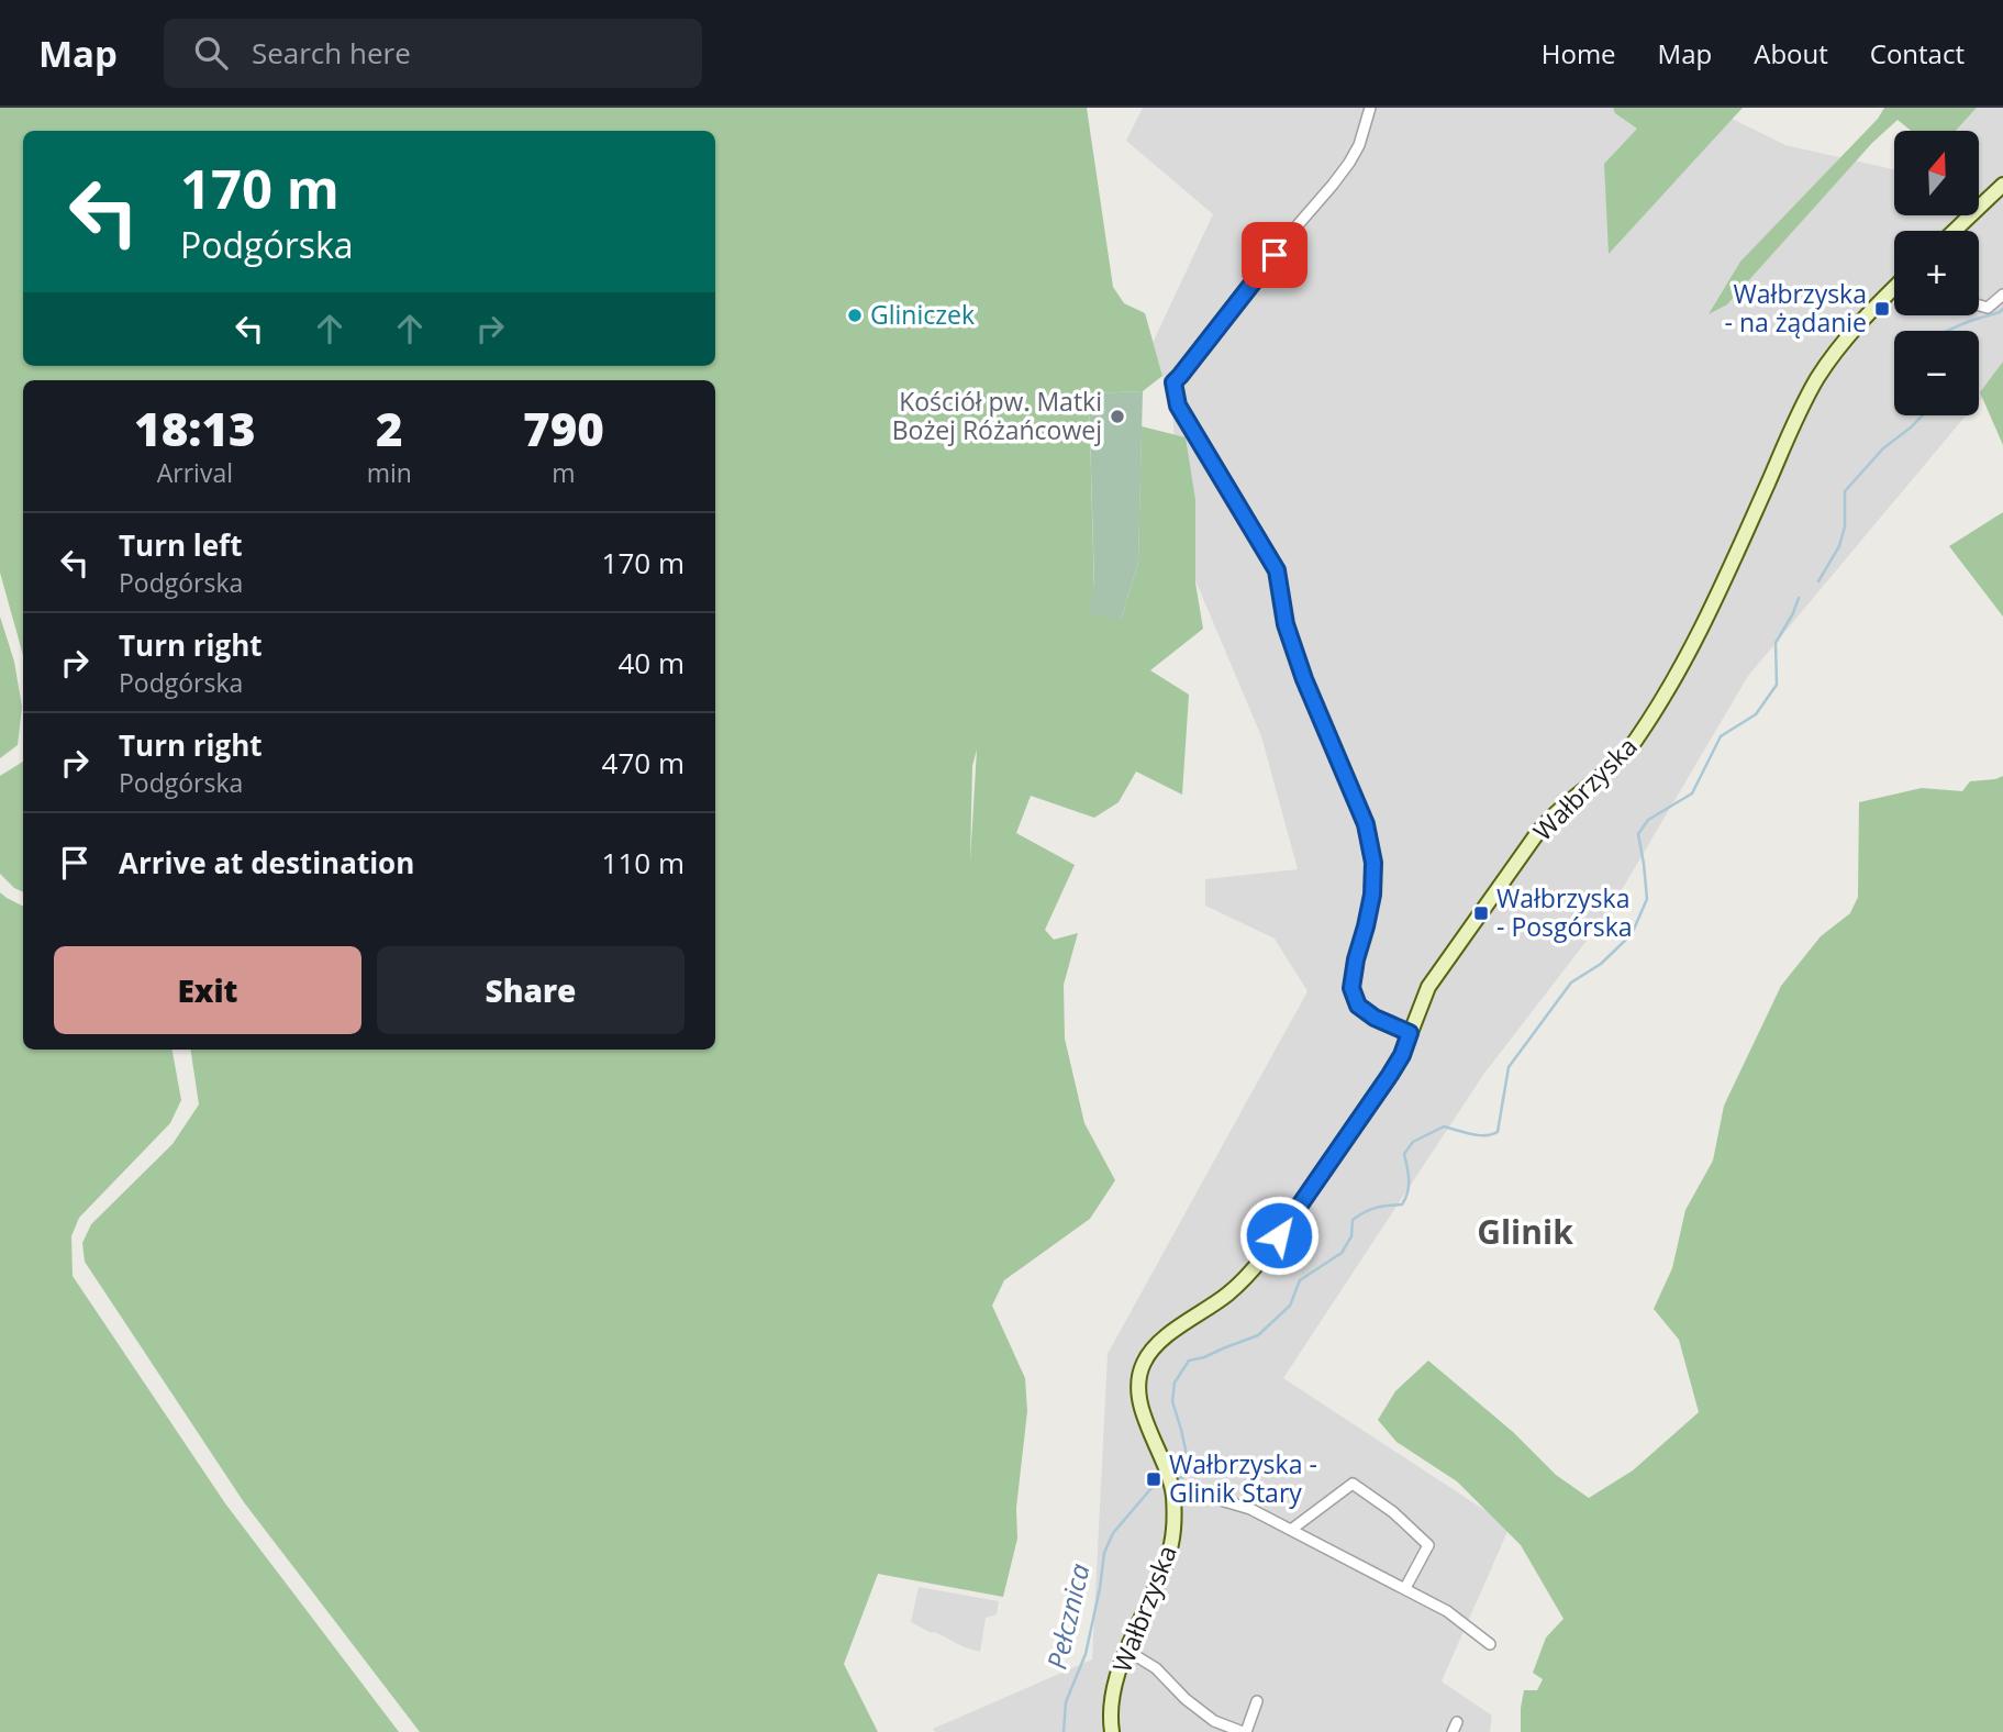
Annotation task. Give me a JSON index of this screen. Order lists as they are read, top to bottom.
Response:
{
  "streets": {
    "main road": ["Wałbrzyska"]
  },
  "districts": ["Glinik"],
  "water": ["Pełcznica"],
  "places": {
    "transit": ["Wałbrzyska - na żądanie", "Wałbrzyska - Posgórska", "Wałbrzyska - Glinik Stary"],
    "other": ["Gliniczek", "Kościół pw. Matki Bożej Różańcowej"]
  },
  "north": "top",
  "page": {
    "header": "Map",
    "search": "Search here",
    "nav": [
      "Home",
      "Map",
      "About",
      "Contact"
    ],
    "map_buttons": ["+", "−"],
    "turn": ["170 m", "Podgórska"],
    "eta": [
      "18:13",
      "Arrival",
      "2",
      "min",
      "790",
      "m"
    ],
    "list": [
      {
        "name": "Turn left",
        "note": "Podgórska",
        "value": "170 m"
      },
      {
        "name": "Turn right",
        "note": "Podgórska",
        "value": "40 m"
      },
      {
        "name": "Turn right",
        "note": "Podgórska",
        "value": "470 m"
      },
      {
        "name": "Arrive at destination",
        "value": "110 m"
      }
    ],
    "buttons": ["Exit", "Share"]
  }
}
